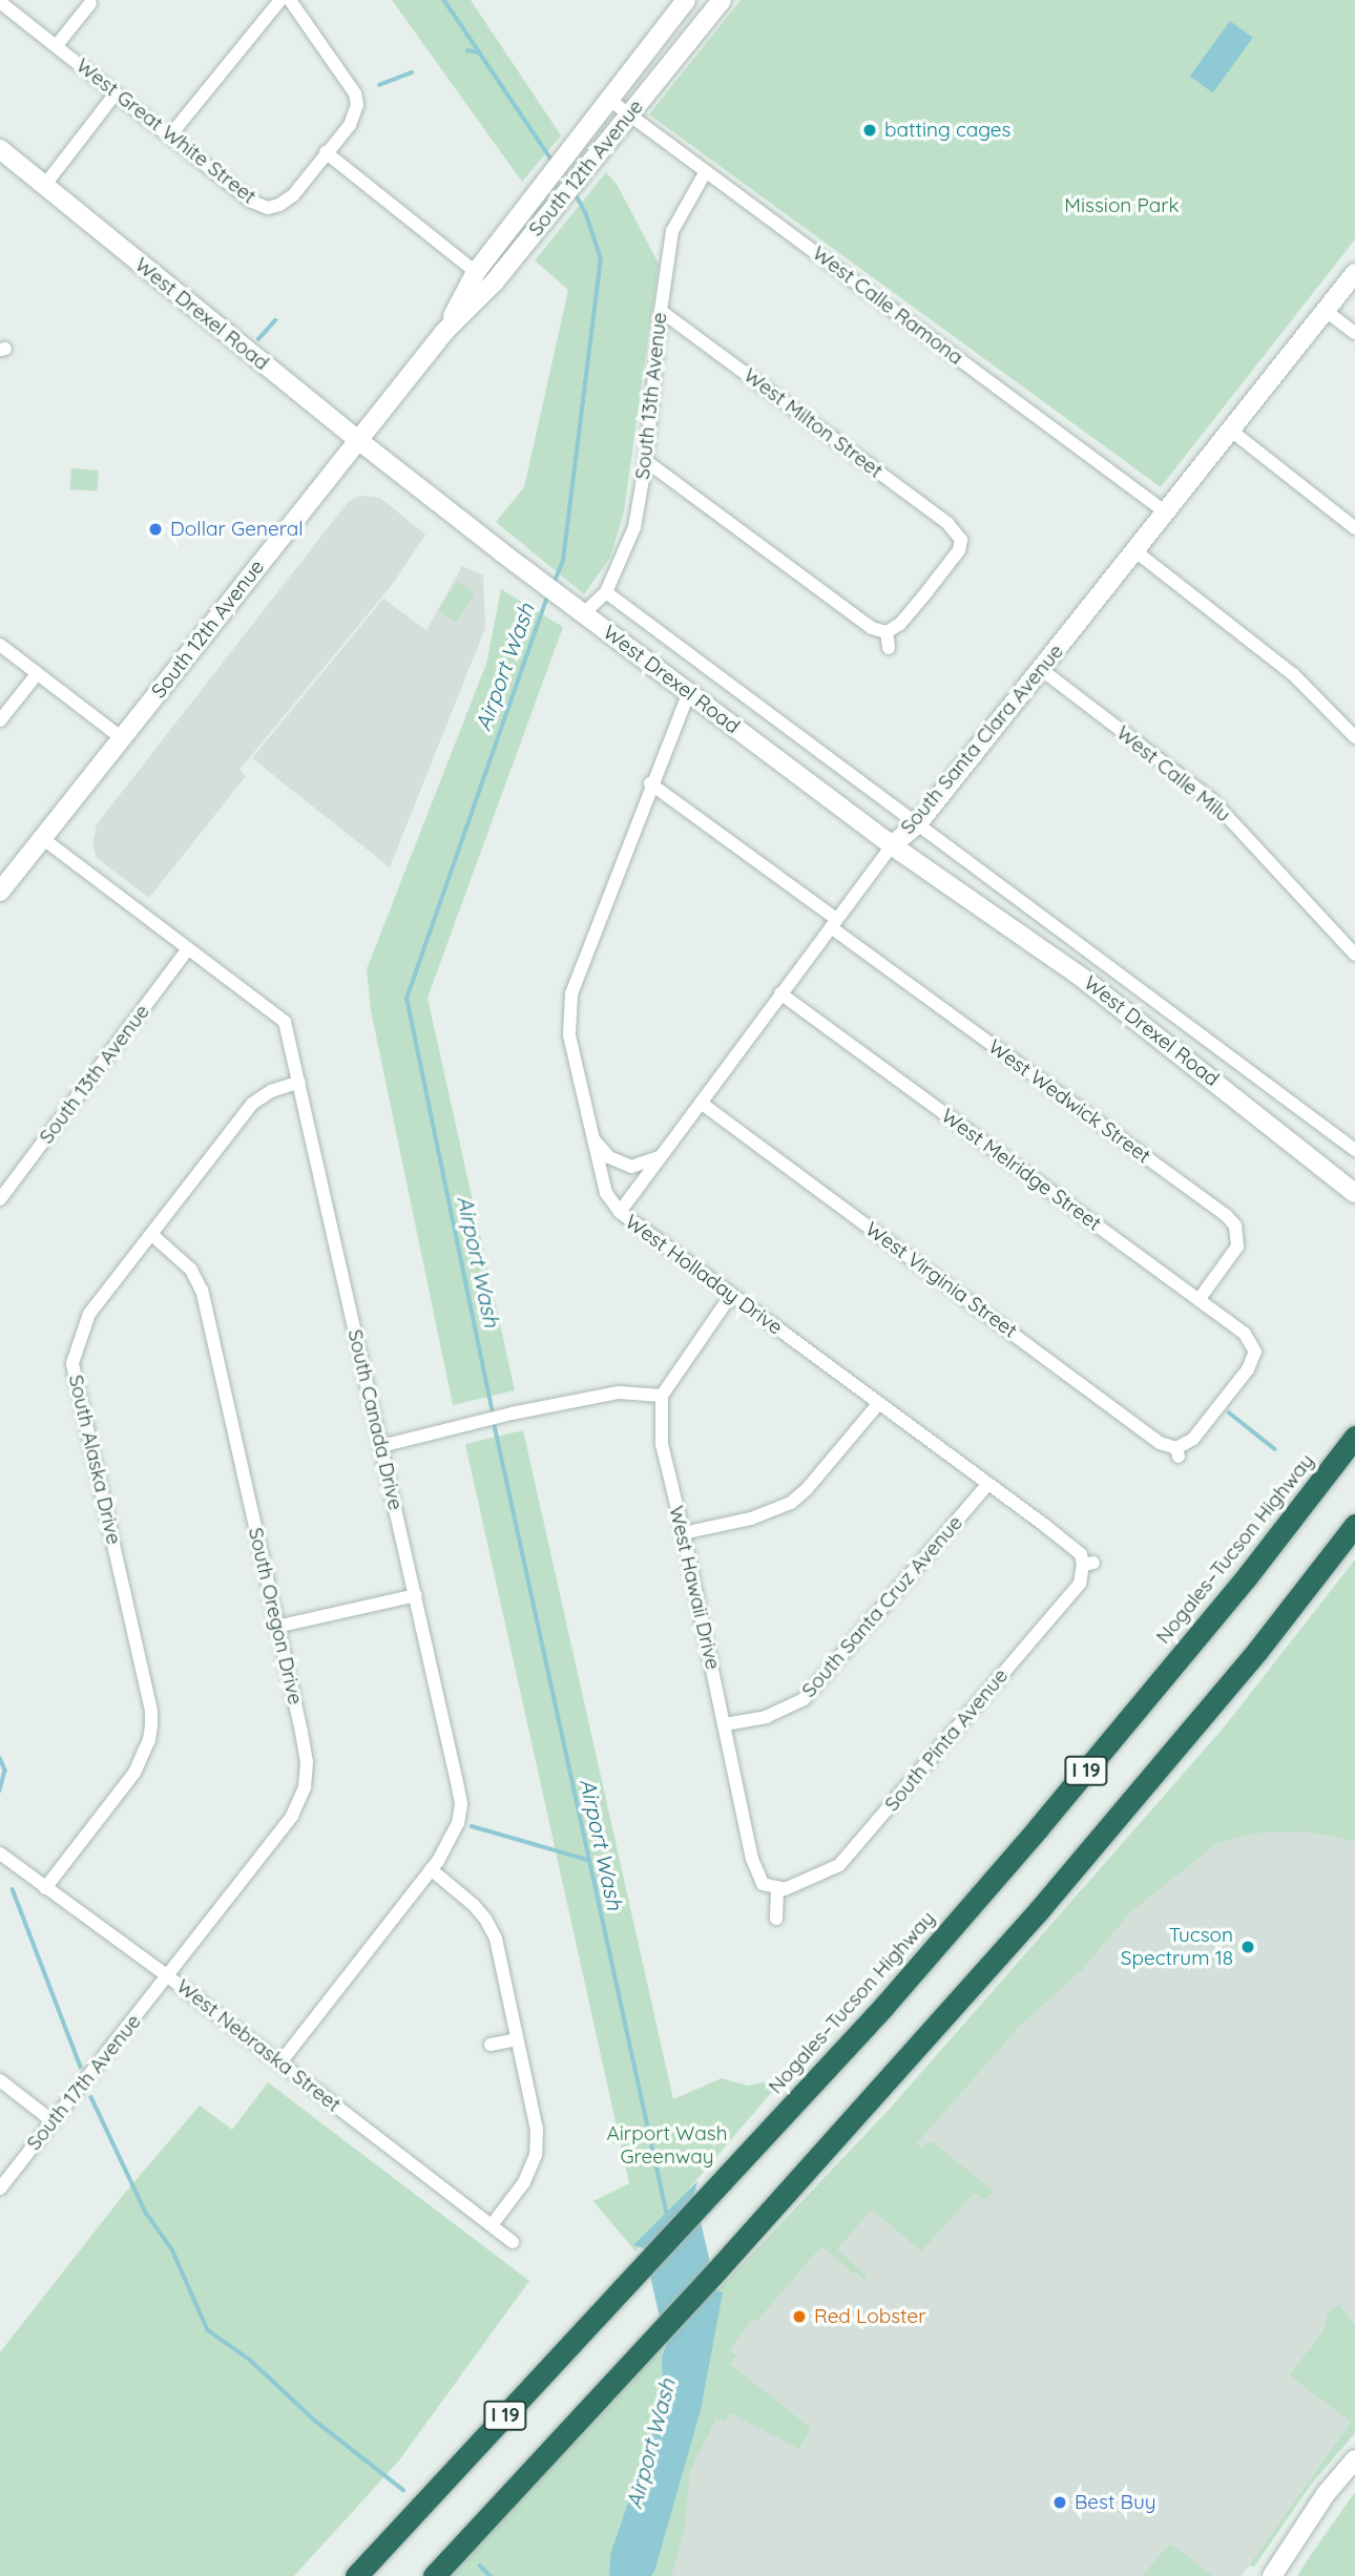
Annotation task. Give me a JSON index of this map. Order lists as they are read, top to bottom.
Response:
{
  "streets": {
    "highway": ["Nogales–Tucson Highway", "I 19"],
    "street": [
      "West Great White Street",
      "South 12th Avenue",
      "West Calle Ramona",
      "West Drexel Road",
      "South 13th Avenue",
      "West Milton Street",
      "South Santa Clara Avenue",
      "West Calle Milu",
      "West Wedwick Street",
      "West Melridge Street",
      "West Holladay Drive",
      "West Virginia Street",
      "South Canada Drive",
      "South Alaska Drive",
      "West Hawaii Drive",
      "South Santa Cruz Avenue",
      "South Oregon Drive",
      "South Pinta Avenue",
      "West Nebraska Street",
      "South 17th Avenue"
    ]
  },
  "crossings": [
    ["South 12th Avenue", "West Calle Ramona"],
    ["South 12th Avenue", "West Drexel Road"],
    ["South 12th Avenue", "South Canada Drive"],
    ["West Calle Ramona", "South 13th Avenue"],
    ["West Calle Ramona", "South Santa Clara Avenue"],
    ["West Drexel Road", "South 13th Avenue"],
    ["West Drexel Road", "South Santa Clara Avenue"],
    ["West Drexel Road", "West Holladay Drive"],
    ["South 13th Avenue", "West Milton Street"],
    ["South 13th Avenue", "South Canada Drive"],
    ["South Santa Clara Avenue", "West Calle Milu"],
    ["South Santa Clara Avenue", "West Wedwick Street"],
    ["South Santa Clara Avenue", "West Melridge Street"],
    ["South Santa Clara Avenue", "West Holladay Drive"],
    ["South Santa Clara Avenue", "West Virginia Street"],
    ["West Wedwick Street", "West Melridge Street"],
    ["West Wedwick Street", "West Holladay Drive"],
    ["West Melridge Street", "West Virginia Street"],
    ["West Holladay Drive", "South Santa Cruz Avenue"],
    ["West Holladay Drive", "South Pinta Avenue"],
    ["South Canada Drive", "South Alaska Drive"],
    ["South Canada Drive", "West Nebraska Street"],
    ["South Alaska Drive", "South Oregon Drive"],
    ["South Alaska Drive", "West Nebraska Street"],
    ["West Hawaii Drive", "South Santa Cruz Avenue"],
    ["West Hawaii Drive", "South Pinta Avenue"],
    ["South Oregon Drive", "West Nebraska Street"],
    ["South Oregon Drive", "South 17th Avenue"],
    ["West Nebraska Street", "South 17th Avenue"]
  ],
  "water": ["Airport Wash"],
  "parks": ["Mission Park", "Airport Wash Greenway"],
  "places": [
    "batting cages",
    "Dollar General",
    "Tucson Spectrum 18",
    "Red Lobster",
    "Best Buy"
  ]
}
